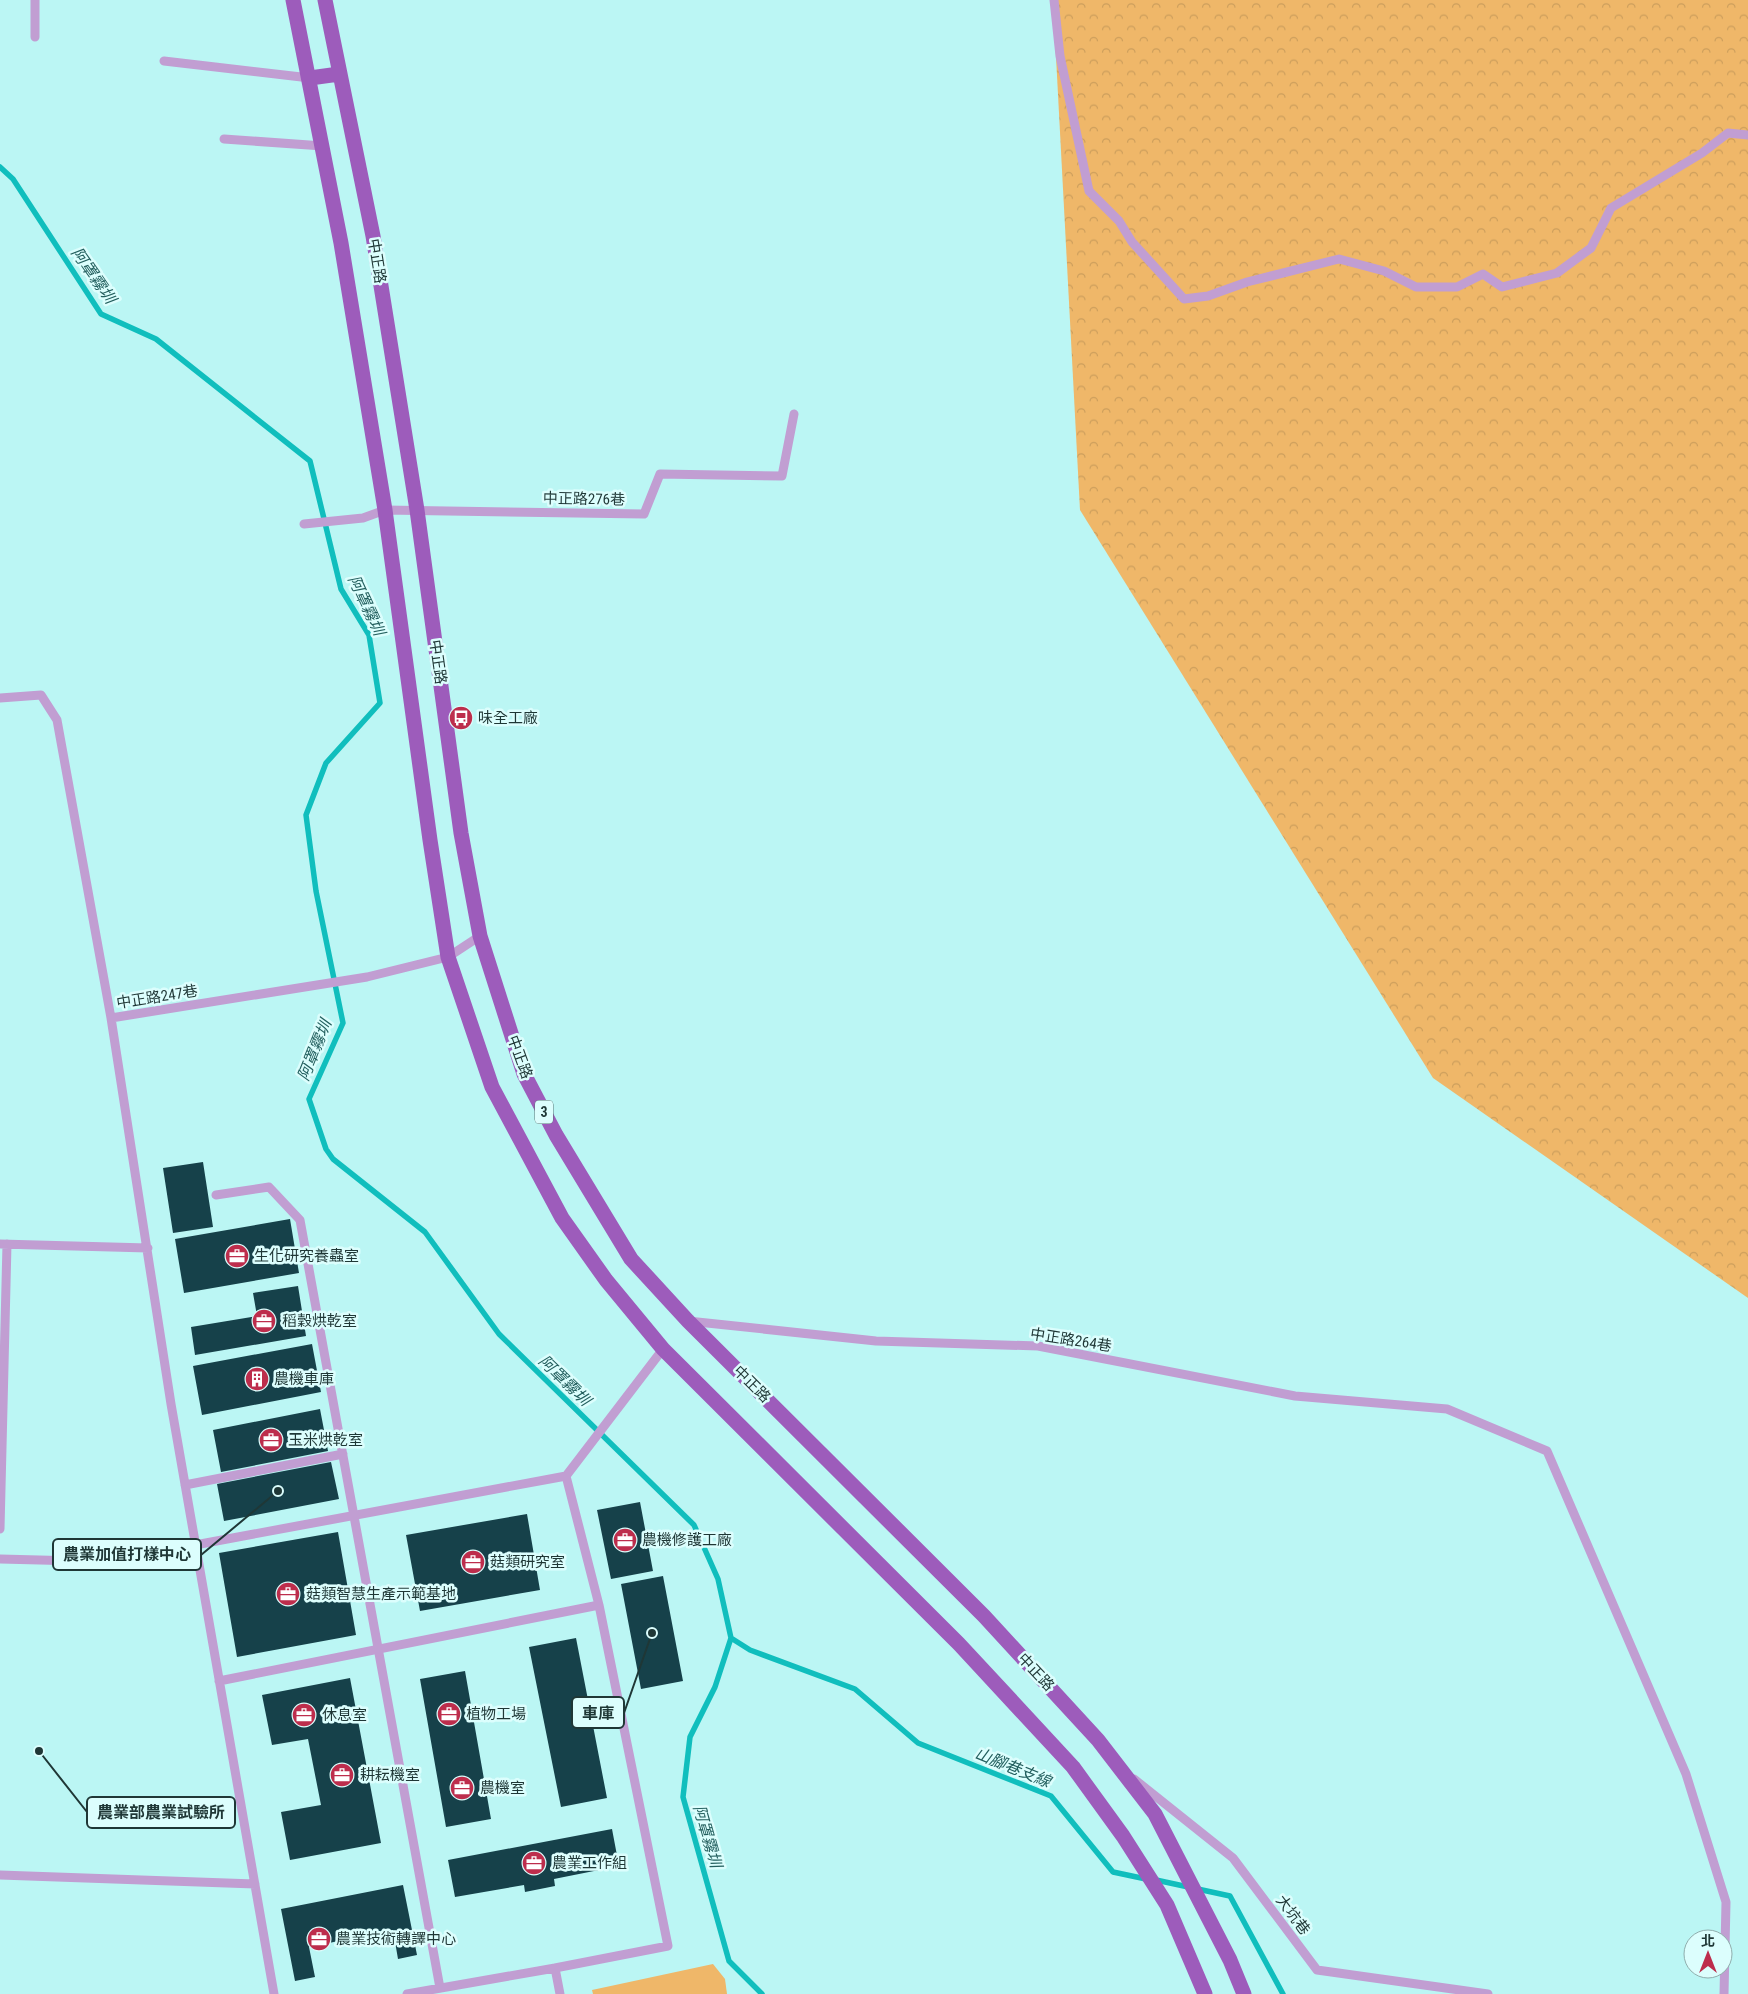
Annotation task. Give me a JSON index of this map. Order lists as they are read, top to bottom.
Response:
{
  "streets": {
    "main road": ["中正路", "3"],
    "lane": [
      "中正路276巷",
      "中正路247巷",
      "中正路264巷",
      "大坑巷"
    ]
  },
  "crossings": [
    ["中正路", "中正路276巷"],
    ["中正路", "中正路247巷"],
    ["中正路", "中正路264巷"],
    ["中正路", "大坑巷"],
    ["中正路276巷", "3"],
    ["中正路247巷", "3"]
  ],
  "water": ["阿罩霧圳", "山腳巷支線"],
  "places": {
    "bus stop": ["味全工廠"],
    "office": [
      "生化研究養蟲室",
      "稻穀烘乾室",
      "玉米烘乾室",
      "農機修護工廠",
      "菇類研究室",
      "菇類智慧生產示範基地",
      "植物工場",
      "休息室",
      "耕耘機室",
      "農機室",
      "農業工作組",
      "農業技術轉譯中心"
    ],
    "building": ["農機車庫"],
    "other": ["農業加值打樣中心", "車庫", "農業部農業試驗所"]
  },
  "north": "top"
}
